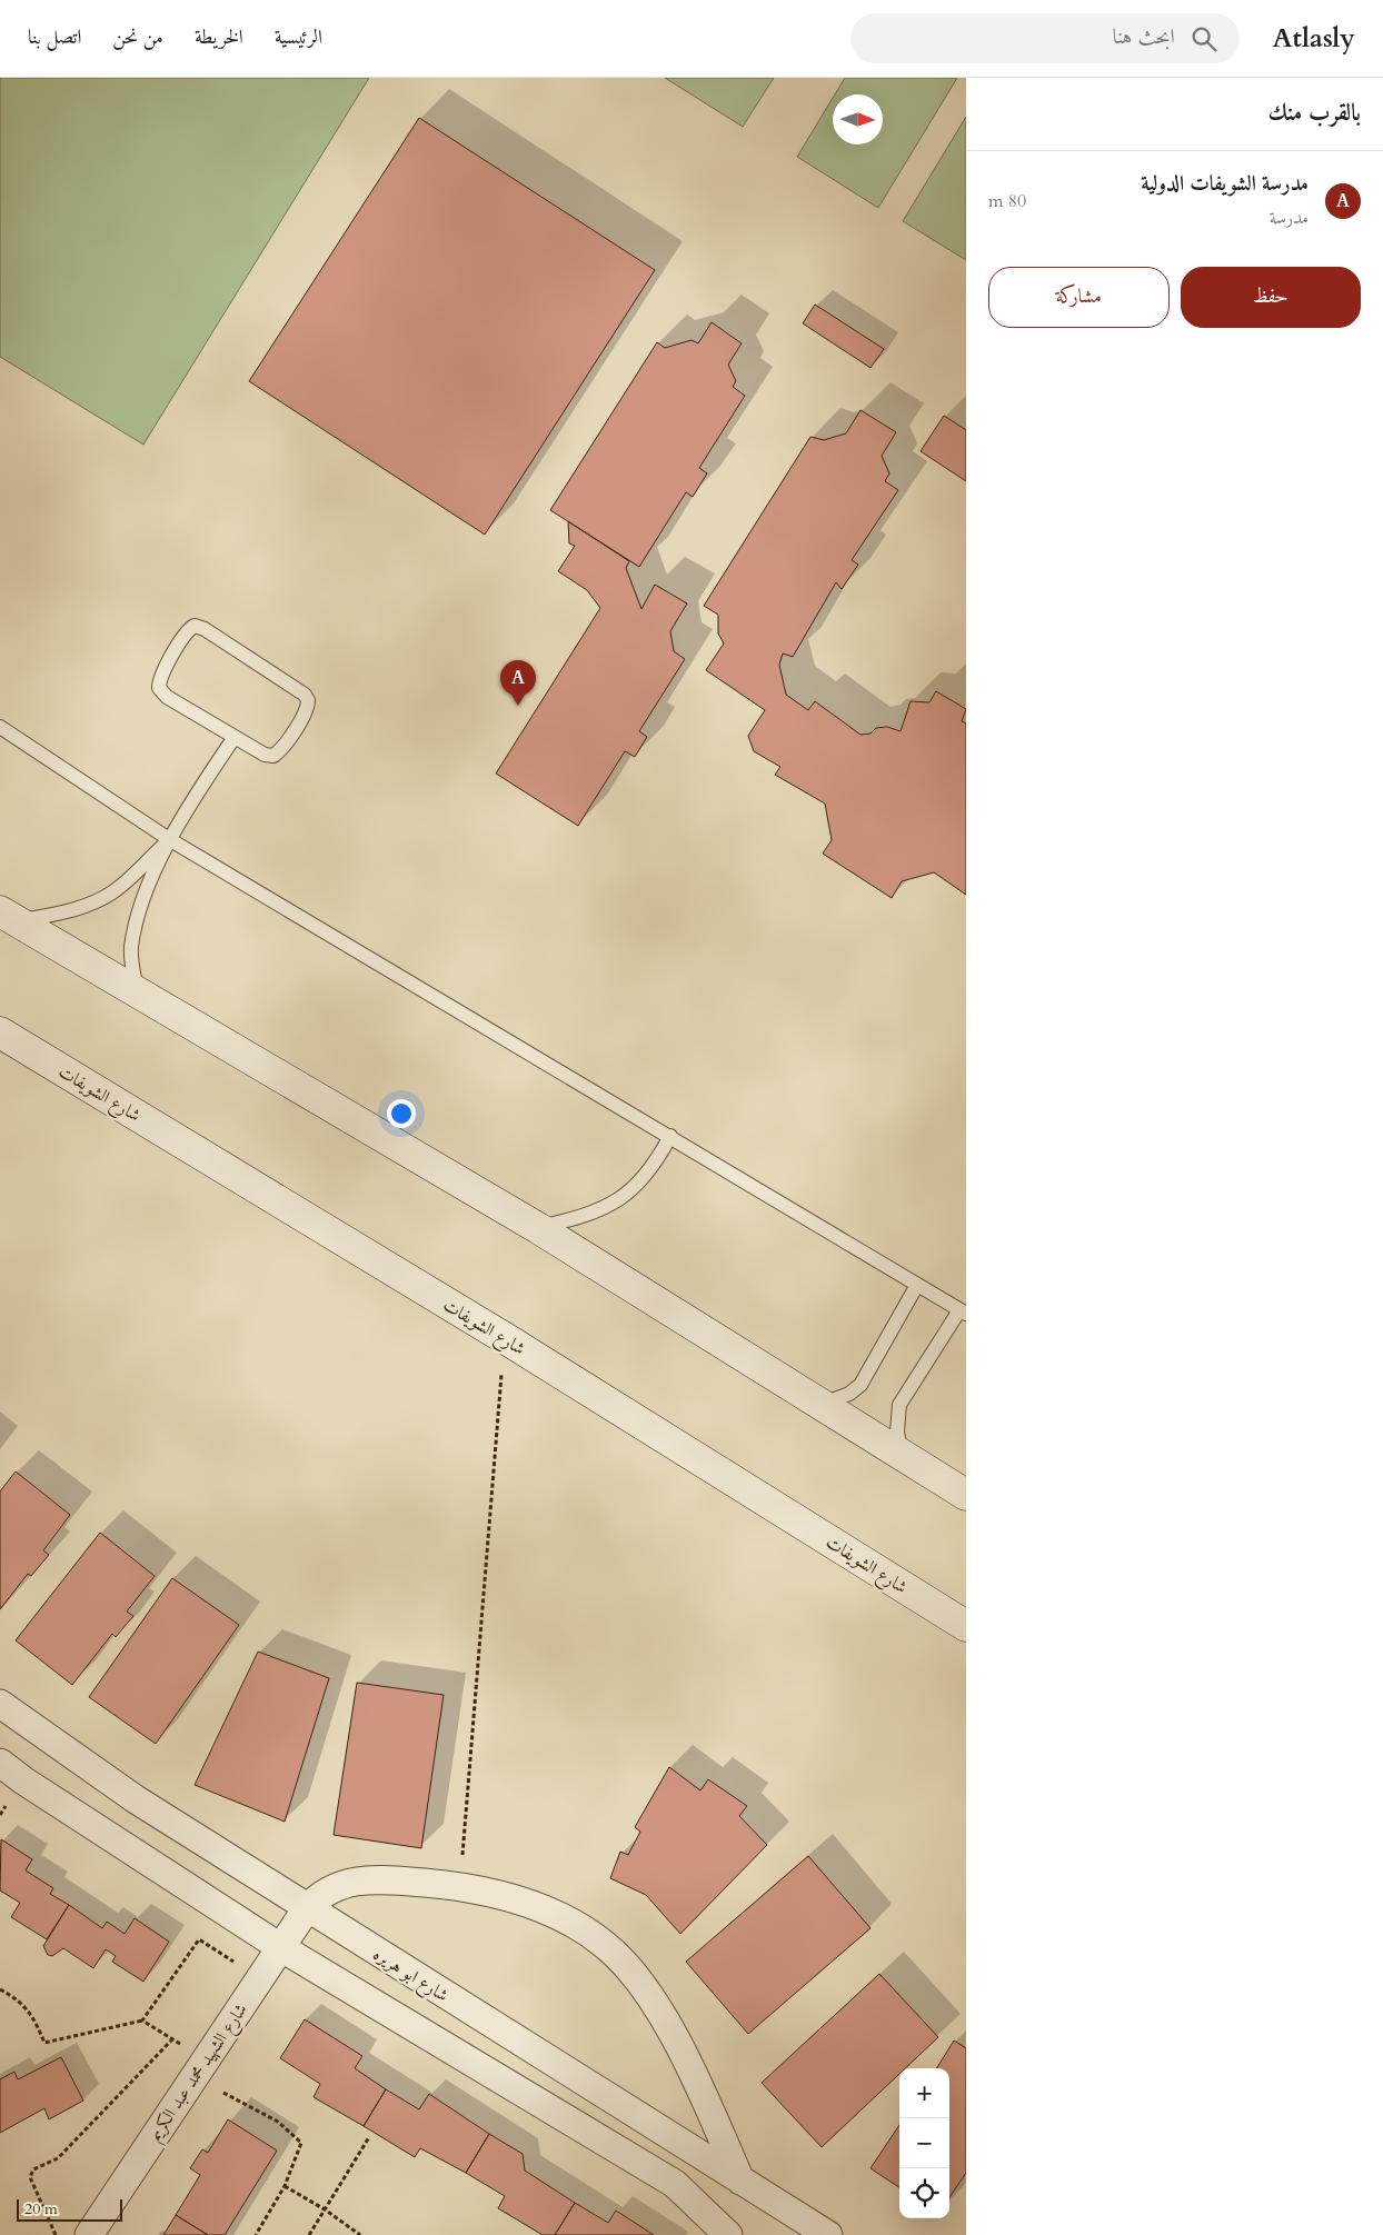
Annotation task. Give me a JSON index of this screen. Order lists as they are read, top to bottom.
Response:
{
  "streets": {
    "main road": ["شارع الشويفات"],
    "street": ["شارع ابو هريره", "شارع الشهيد محمد عبد الكريم"]
  },
  "crossings": [
    ["شارع ابو هريره", "شارع الشهيد محمد عبد الكريم"]
  ],
  "scale_bar": "20 m",
  "north": "right",
  "page": {
    "header": "Atlasly",
    "search": "ابحث هنا",
    "nav": [
      "الرئيسية",
      "الخريطة",
      "من نحن",
      "اتصل بنا"
    ],
    "heading": "بالقرب منك",
    "list": [
      {
        "mark": "A",
        "name": "مدرسة الشويفات الدولية",
        "note": "مدرسة",
        "value": "80 m"
      }
    ],
    "buttons": ["حفظ", "مشاركة"],
    "pins": "A",
    "map_buttons": ["+", "−"],
    "scale": "20 m"
  }
}
